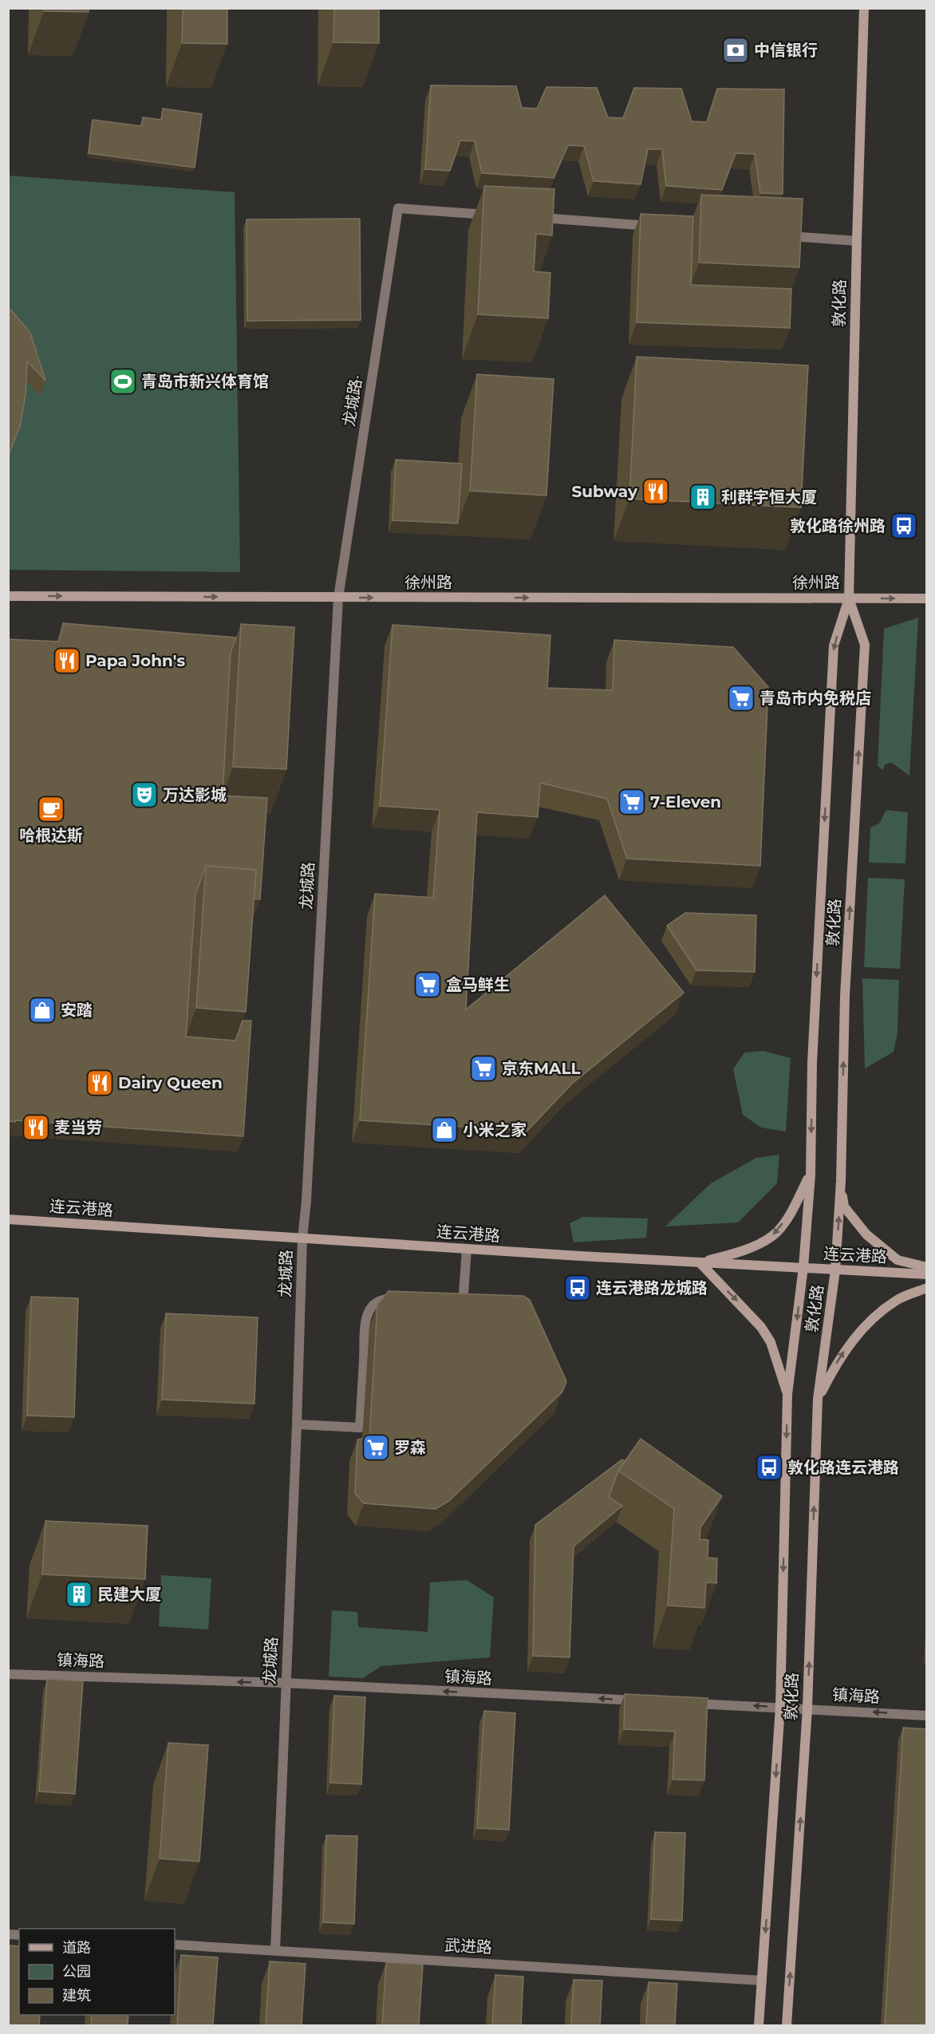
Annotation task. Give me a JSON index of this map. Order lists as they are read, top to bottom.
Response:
{
  "streets": {
    "main road": ["敦化路", "徐州路", "连云港路"],
    "street": [
      "龙城路·",
      "龙城路",
      "镇海路",
      "武进路"
    ]
  },
  "crossings": [
    ["敦化路", "徐州路"],
    ["敦化路", "连云港路"],
    ["敦化路", "镇海路"],
    ["敦化路", "武进路"],
    ["龙城路·", "徐州路"],
    ["龙城路·", "龙城路"],
    ["徐州路", "龙城路"],
    ["龙城路", "连云港路"],
    ["龙城路", "镇海路"],
    ["龙城路", "武进路"]
  ],
  "one_way": ["徐州路", "镇海路"],
  "places": {
    "bank": ["中信银行"],
    "sports": ["青岛市新兴体育馆"],
    "restaurant": [
      "Subway",
      "Papa John's",
      "Dairy Queen",
      "麦当劳"
    ],
    "building": ["利群宇恒大厦", "民建大厦"],
    "bus stop": ["敦化路徐州路", "连云港路龙城路", "敦化路连云港路"],
    "supermarket": [
      "青岛市内免税店",
      "7-Eleven",
      "盒马鲜生",
      "京东MALL",
      "罗森"
    ],
    "theatre": ["万达影城"],
    "cafe": ["哈根达斯"],
    "shop": ["安踏", "小米之家"]
  },
  "legend": ["道路", "公园", "建筑"]
}
